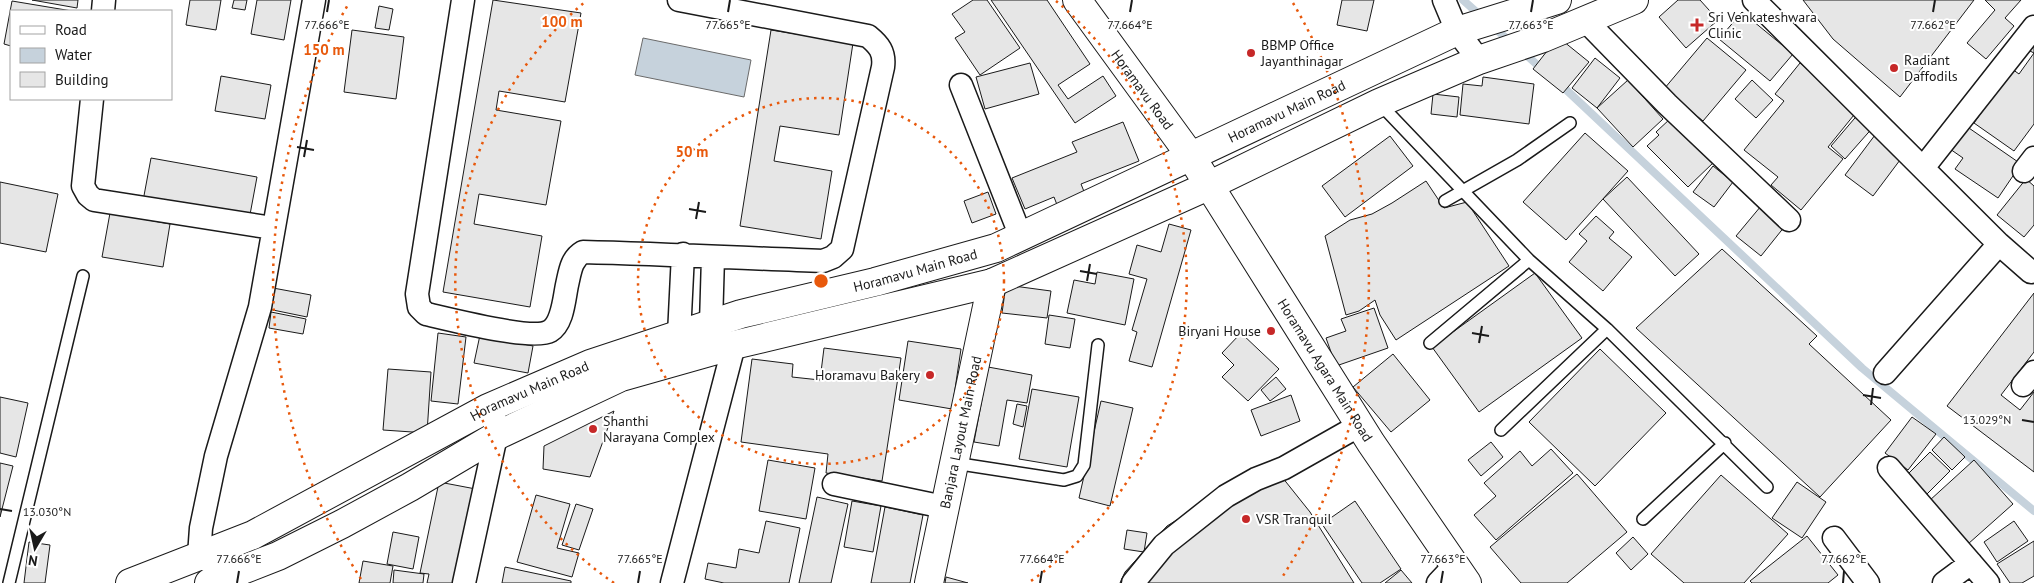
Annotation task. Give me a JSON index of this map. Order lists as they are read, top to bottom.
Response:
{
  "streets": {
    "main road": [
      "Horamavu Road",
      "Horamavu Main Road",
      "Horamavu Agara Main Road",
      "Banjara Layout Main Road"
    ]
  },
  "crossings": [
    ["Horamavu Road", "Horamavu Main Road"],
    ["Horamavu Road", "Horamavu Agara Main Road"],
    ["Horamavu Main Road", "Horamavu Agara Main Road"],
    ["Horamavu Main Road", "Banjara Layout Main Road"]
  ],
  "places": {
    "health": ["Sri Venkateshwara Clinic"],
    "other": [
      "BBMP Office Jayanthinagar",
      "Radiant Daffodils",
      "Biryani House",
      "Horamavu Bakery",
      "Shanthi Narayana Complex",
      "VSR Tranquil"
    ]
  },
  "legend": ["Road", "Water", "Building"],
  "north": "bottom",
  "coordinates": [
    "77.666°E",
    "77.665°E",
    "77.664°E",
    "77.663°E",
    "77.662°E",
    "13.029°N",
    "13.030°N"
  ],
  "rings": ["100 m", "150 m", "50 m"]
}
